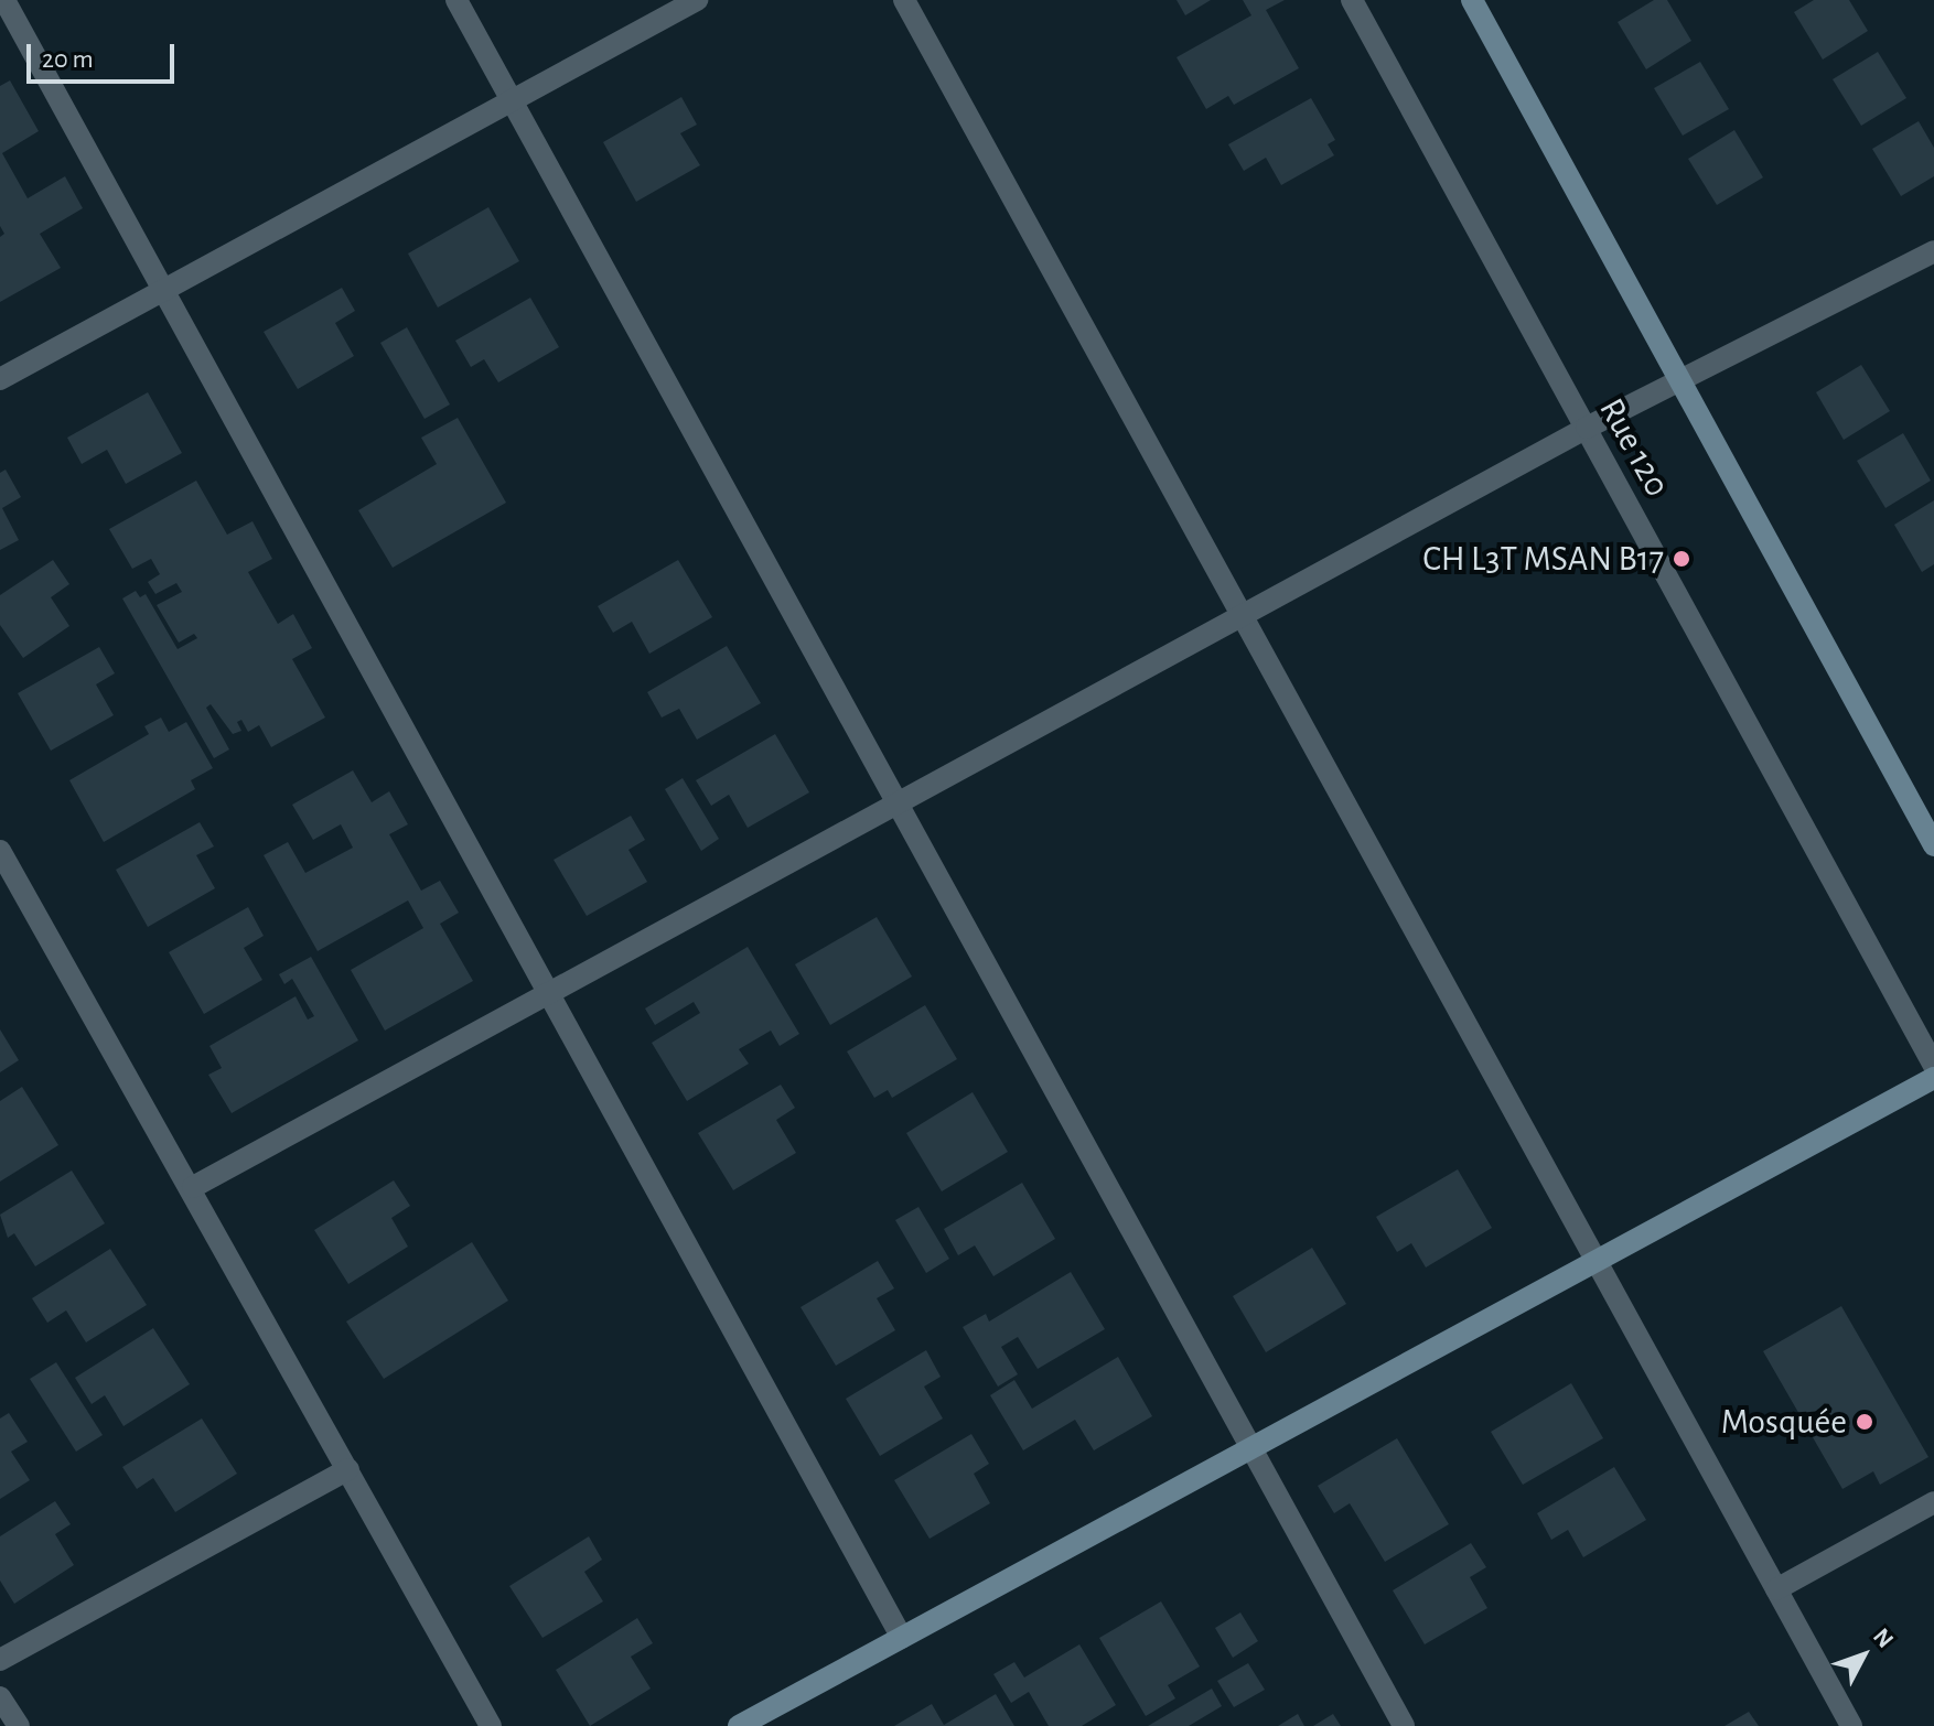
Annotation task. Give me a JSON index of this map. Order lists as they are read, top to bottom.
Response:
{
  "streets": {
    "street": ["Rue 120"]
  },
  "places": ["CH L3T MSAN B17", "Mosquée"],
  "scale_bar": "20 m",
  "north": "top right"
}
